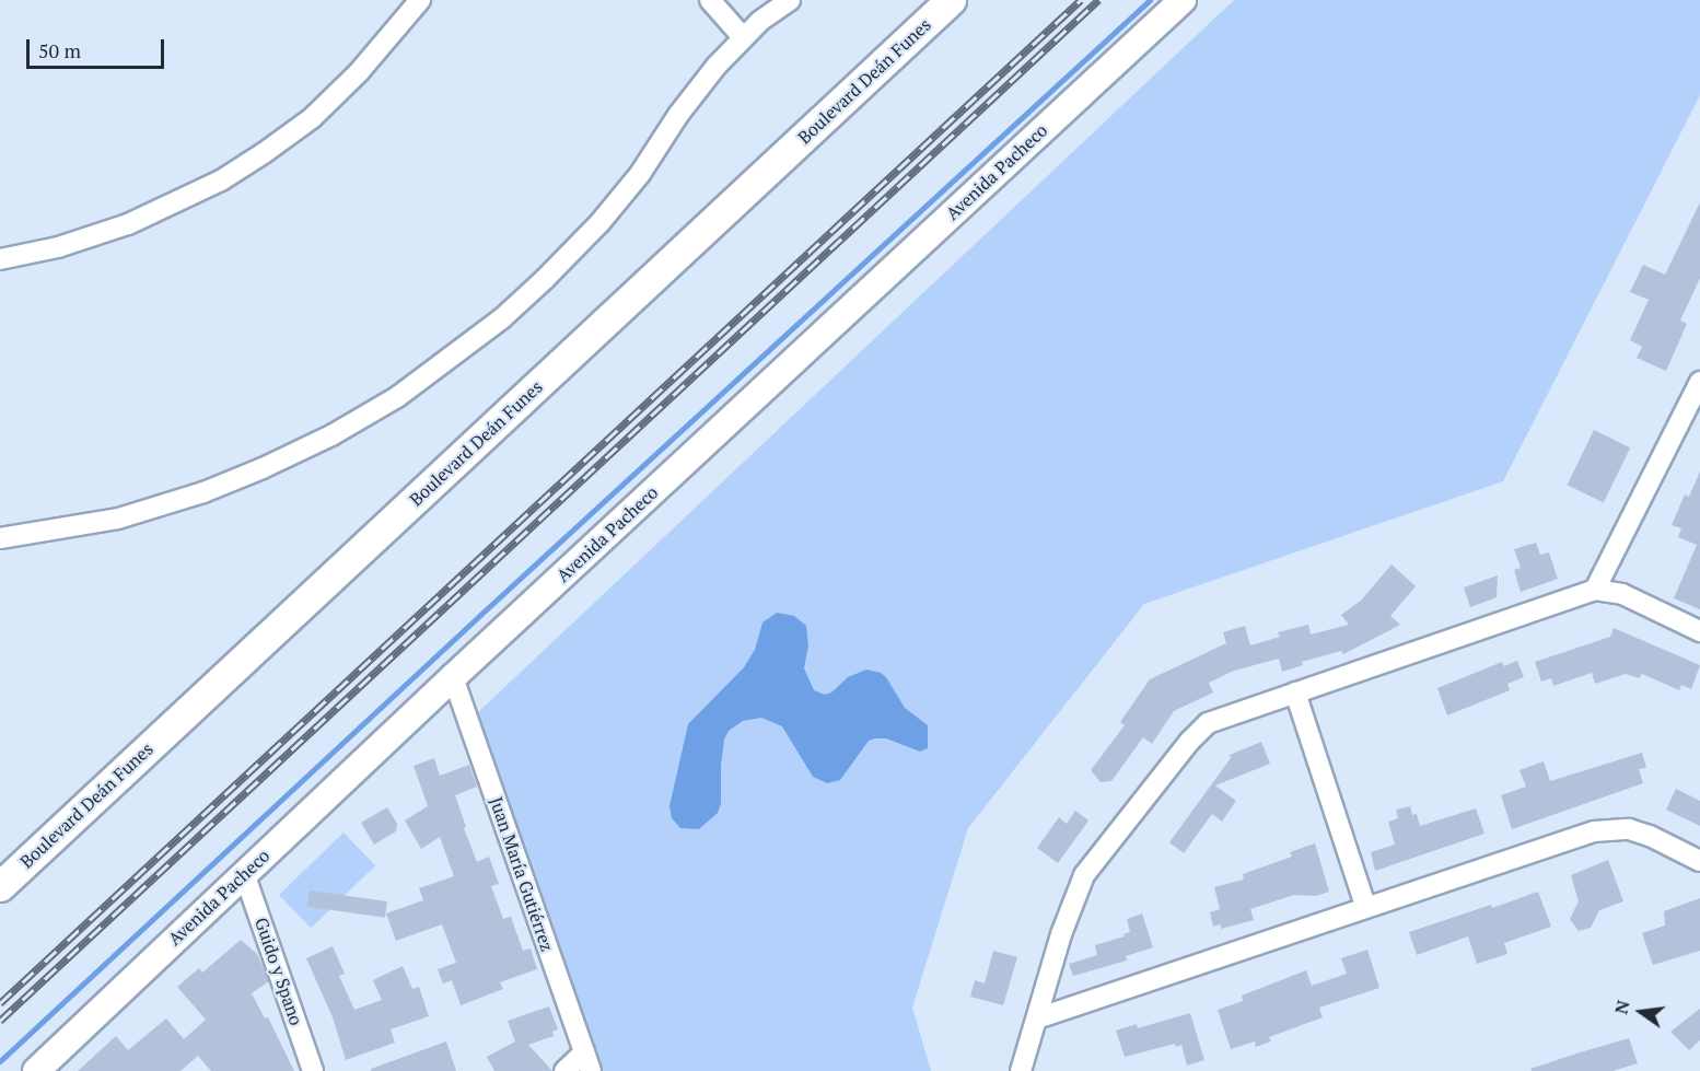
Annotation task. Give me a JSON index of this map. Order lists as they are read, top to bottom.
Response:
{
  "streets": {
    "main road": ["Boulevard Deán Funes"],
    "street": ["Avenida Pacheco", "Juan María Gutiérrez", "Guido y Spano"]
  },
  "crossings": [
    ["Avenida Pacheco", "Juan María Gutiérrez"],
    ["Avenida Pacheco", "Guido y Spano"]
  ],
  "scale_bar": "50 m",
  "north": "left"
}
